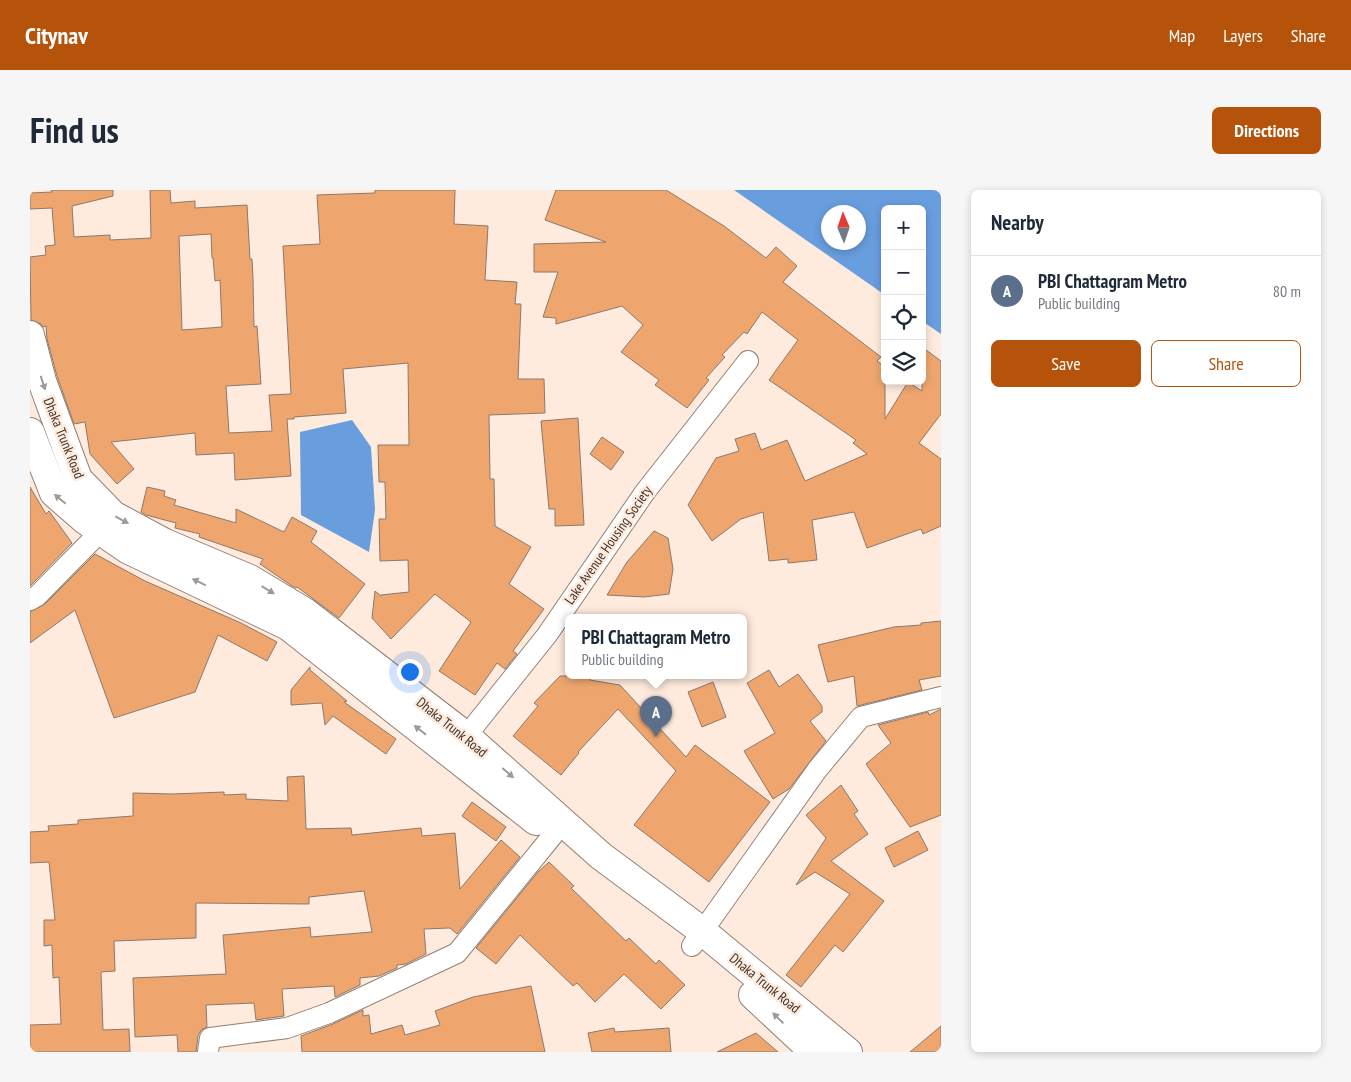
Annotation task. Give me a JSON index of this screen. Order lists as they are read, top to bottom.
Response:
{
  "streets": {
    "main road": ["Dhaka Trunk Road"],
    "street": ["Lake Avenue Housing Society"]
  },
  "crossings": [
    ["Dhaka Trunk Road", "Lake Avenue Housing Society"]
  ],
  "north": "top",
  "page": {
    "header": "Citynav",
    "nav": ["Map", "Layers", "Share"],
    "title": "Find us",
    "buttons": [
      "Directions",
      ["Save", "Share"]
    ],
    "heading": "Nearby",
    "map_buttons": ["+", "−"],
    "list": [
      {
        "mark": "A",
        "name": "PBI Chattagram Metro",
        "note": "Public building",
        "value": "80 m"
      }
    ],
    "popup": ["PBI Chattagram Metro", "Public building"],
    "pins": "A"
  }
}
